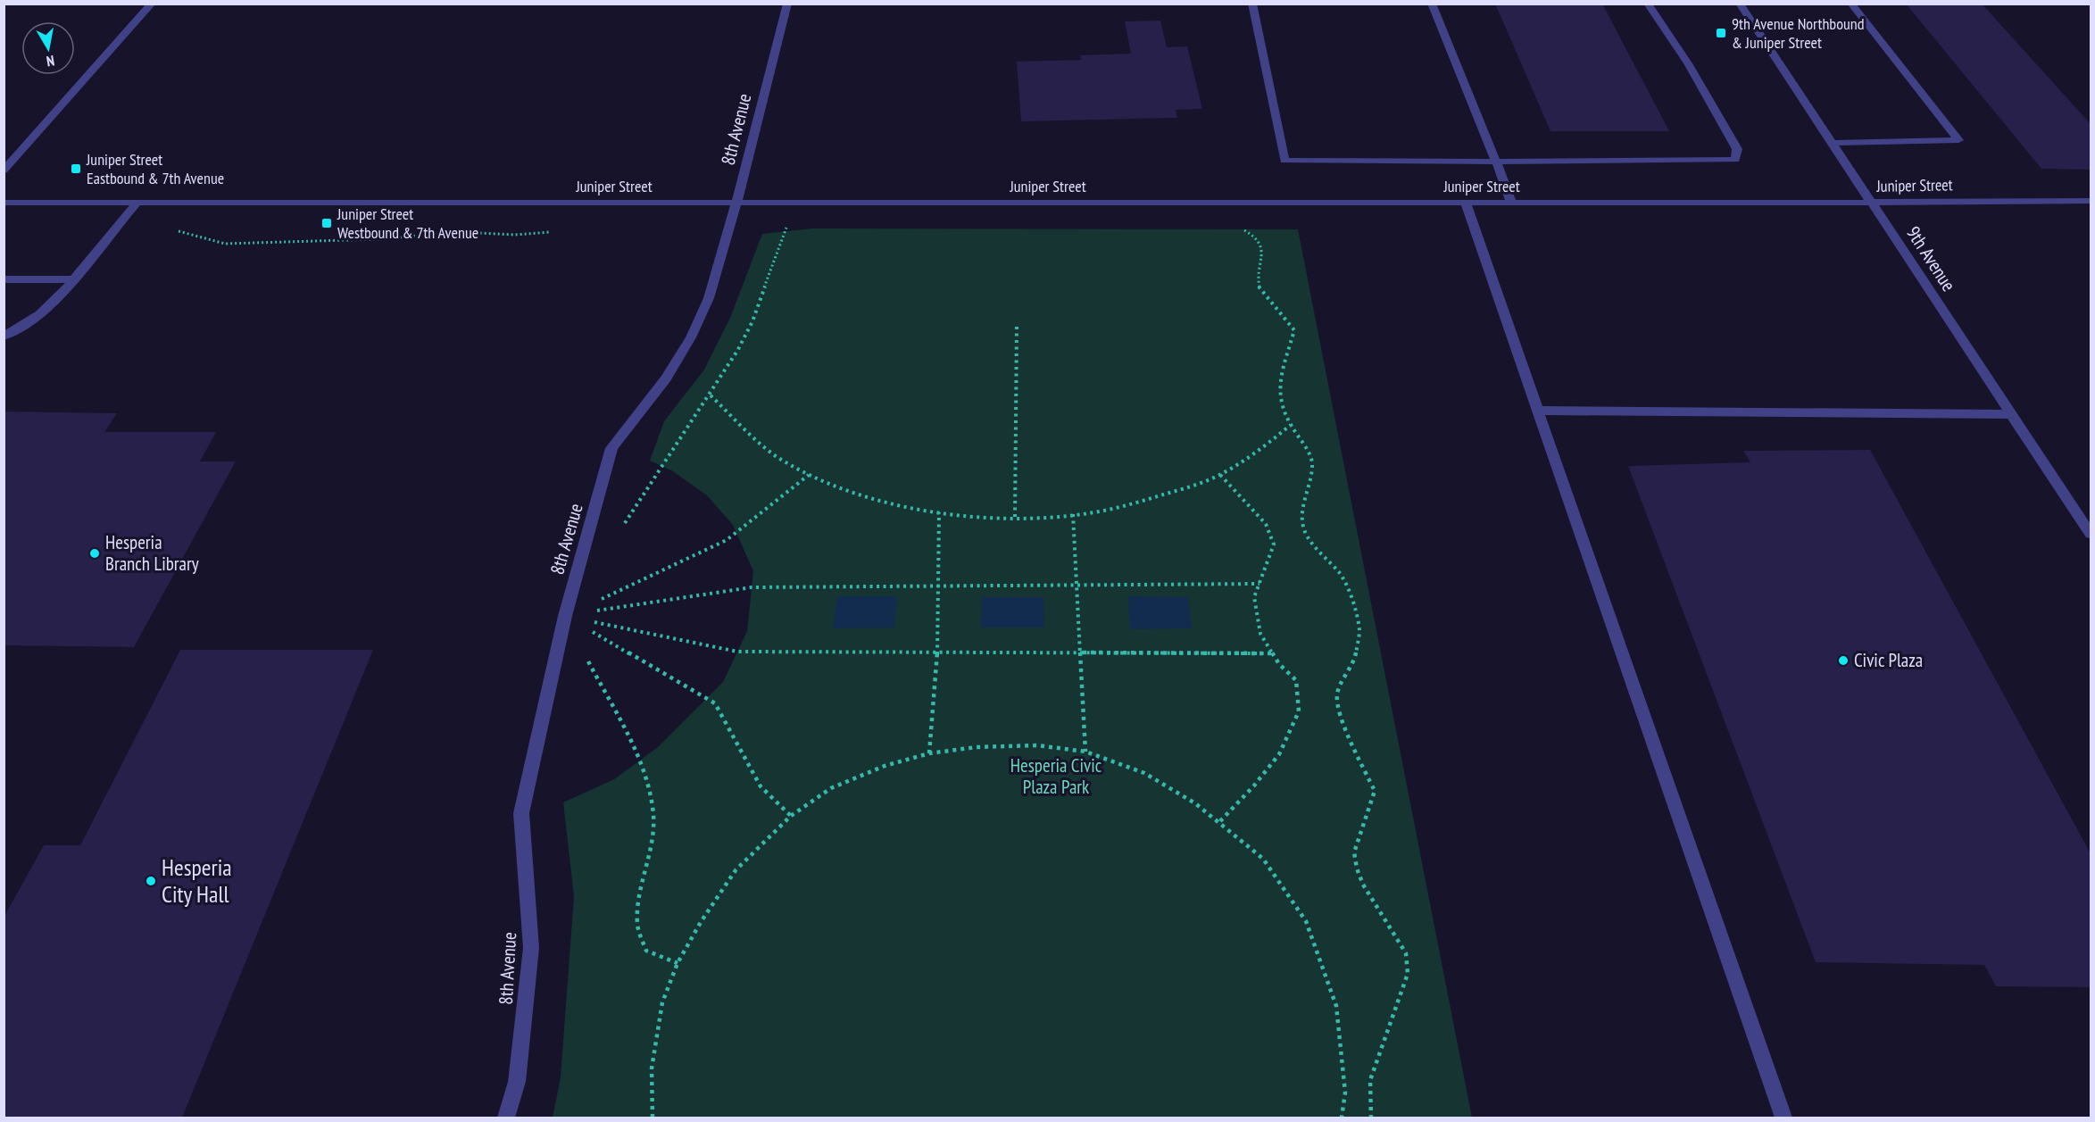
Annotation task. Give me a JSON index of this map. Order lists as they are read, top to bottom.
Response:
{
  "streets": {
    "street": ["8th Avenue", "Juniper Street", "9th Avenue"]
  },
  "crossings": [
    ["8th Avenue", "Juniper Street"],
    ["Juniper Street", "9th Avenue"]
  ],
  "parks": ["Hesperia Civic Plaza Park"],
  "places": {
    "transit": ["9th Avenue Northbound & Juniper Street", "Juniper Street Eastbound & 7th Avenue", "Juniper Street Westbound & 7th Avenue"],
    "other": ["Hesperia Branch Library", "Civic Plaza", "Hesperia City Hall"]
  },
  "north": "bottom"
}
